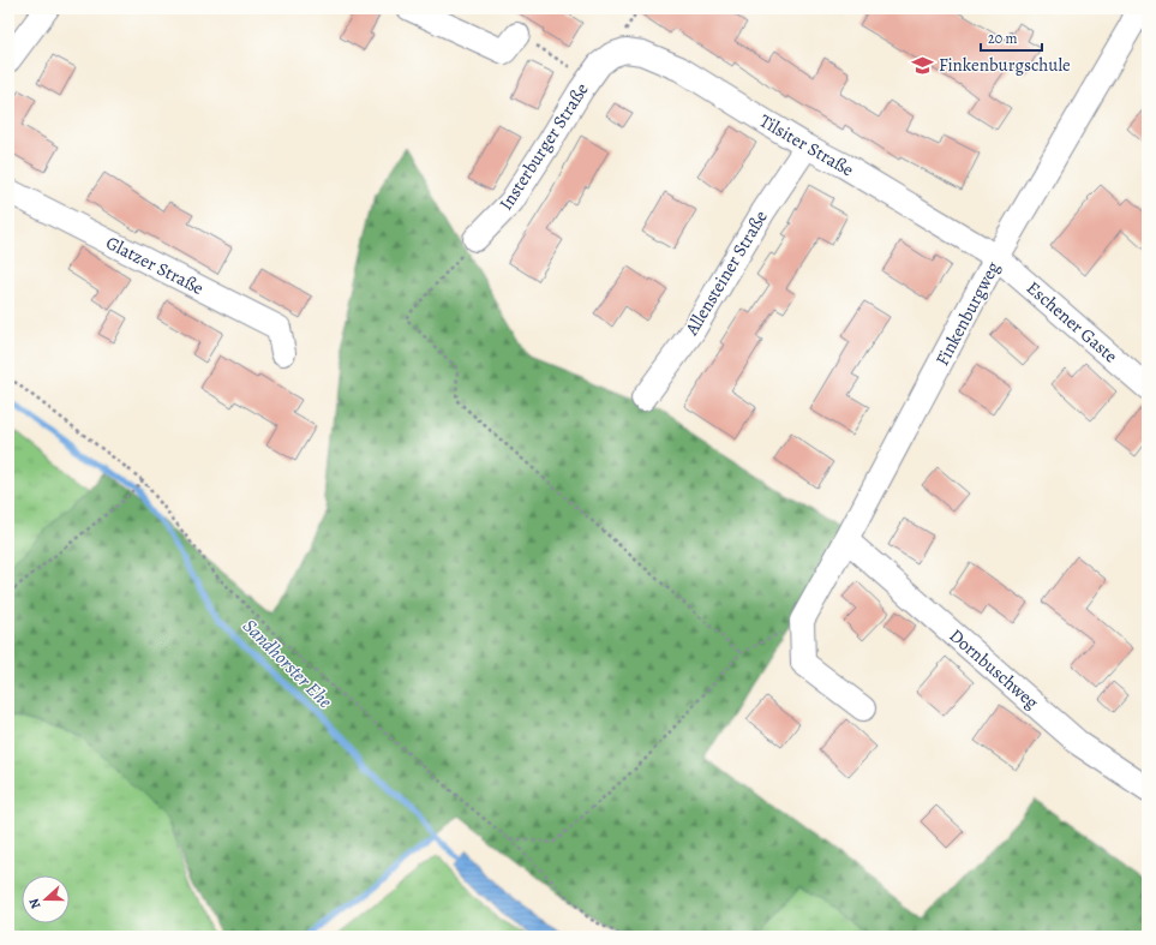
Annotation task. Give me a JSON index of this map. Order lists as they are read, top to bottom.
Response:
{
  "streets": {
    "street": [
      "Tilsiter Straße",
      "Insterburger Straße",
      "Glatzer Straße",
      "Allensteiner Straße",
      "Finkenburgweg",
      "Eschener Gaste",
      "Dornbuschweg"
    ]
  },
  "crossings": [
    ["Tilsiter Straße", "Insterburger Straße"],
    ["Tilsiter Straße", "Allensteiner Straße"],
    ["Tilsiter Straße", "Finkenburgweg"],
    ["Tilsiter Straße", "Eschener Gaste"],
    ["Finkenburgweg", "Eschener Gaste"],
    ["Finkenburgweg", "Dornbuschweg"]
  ],
  "water": ["Sandhorster Ehe"],
  "places": {
    "school or university": ["Finkenburgschule"]
  },
  "scale_bar": "20 m",
  "north": "left"
}
